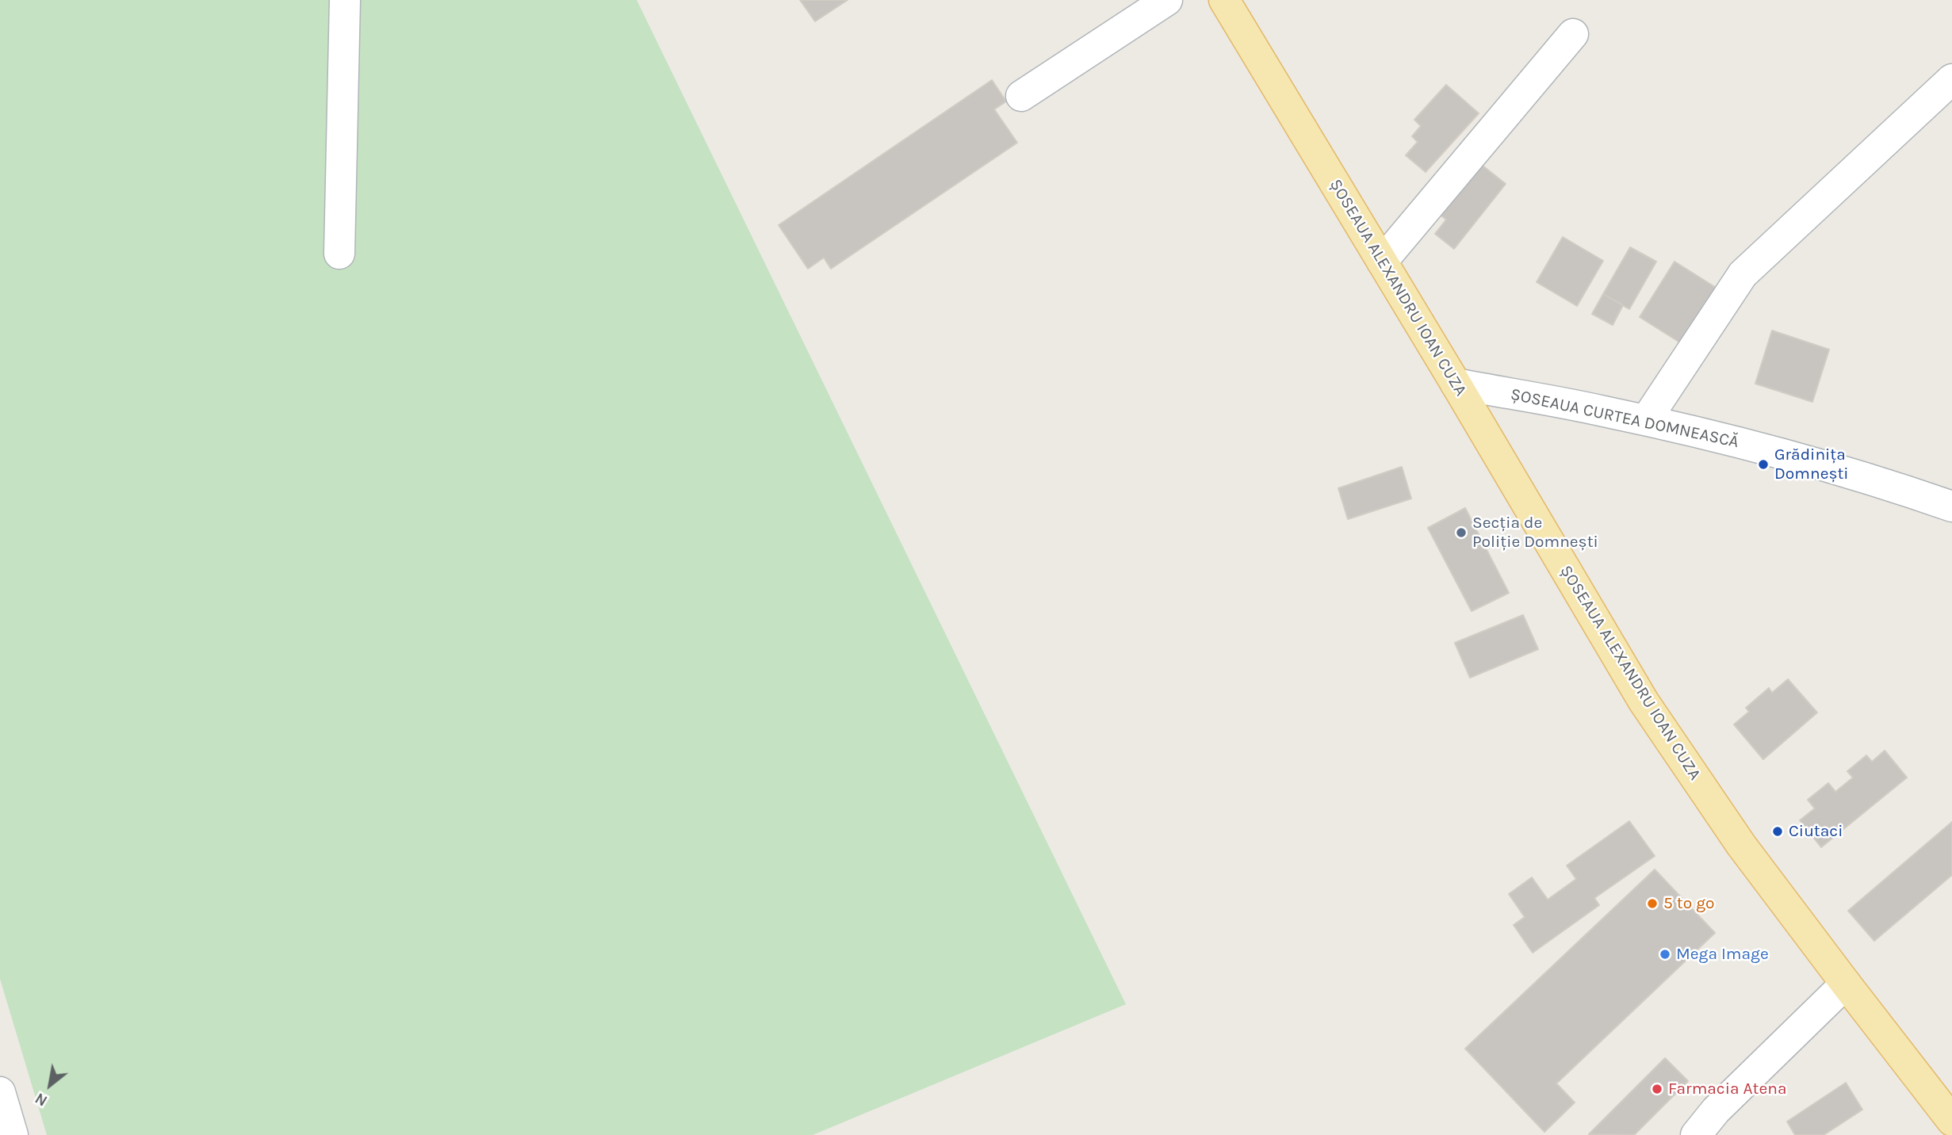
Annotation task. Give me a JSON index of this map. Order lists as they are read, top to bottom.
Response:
{
  "streets": {
    "main road": ["ȘOSEAUA ALEXANDRU IOAN CUZA"],
    "street": ["ȘOSEAUA CURTEA DOMNEASCĂ"]
  },
  "crossings": [
    ["ȘOSEAUA ALEXANDRU IOAN CUZA", "ȘOSEAUA CURTEA DOMNEASCĂ"]
  ],
  "places": [
    "Grădinița Domnești",
    "Secția de Poliție Domnești",
    "Ciutaci",
    "5 to go",
    "Mega Image",
    "Farmacia Atena"
  ],
  "north": "bottom left"
}
